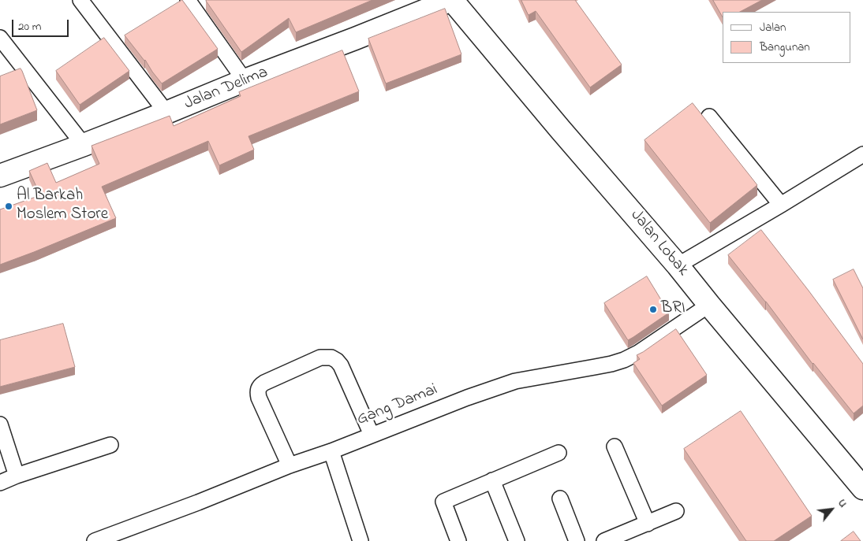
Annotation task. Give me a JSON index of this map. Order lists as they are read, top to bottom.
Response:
{
  "streets": {
    "main road": ["Jalan Delima", "Jalan Lobak"],
    "street": ["Gang Damai"]
  },
  "crossings": [
    ["Jalan Delima", "Jalan Lobak"],
    ["Jalan Lobak", "Gang Damai"]
  ],
  "places": ["Al Barkah Moslem Store", "BRI"],
  "legend": ["Jalan", "Bangunan"],
  "scale_bar": "20 m",
  "north": "top right"
}
